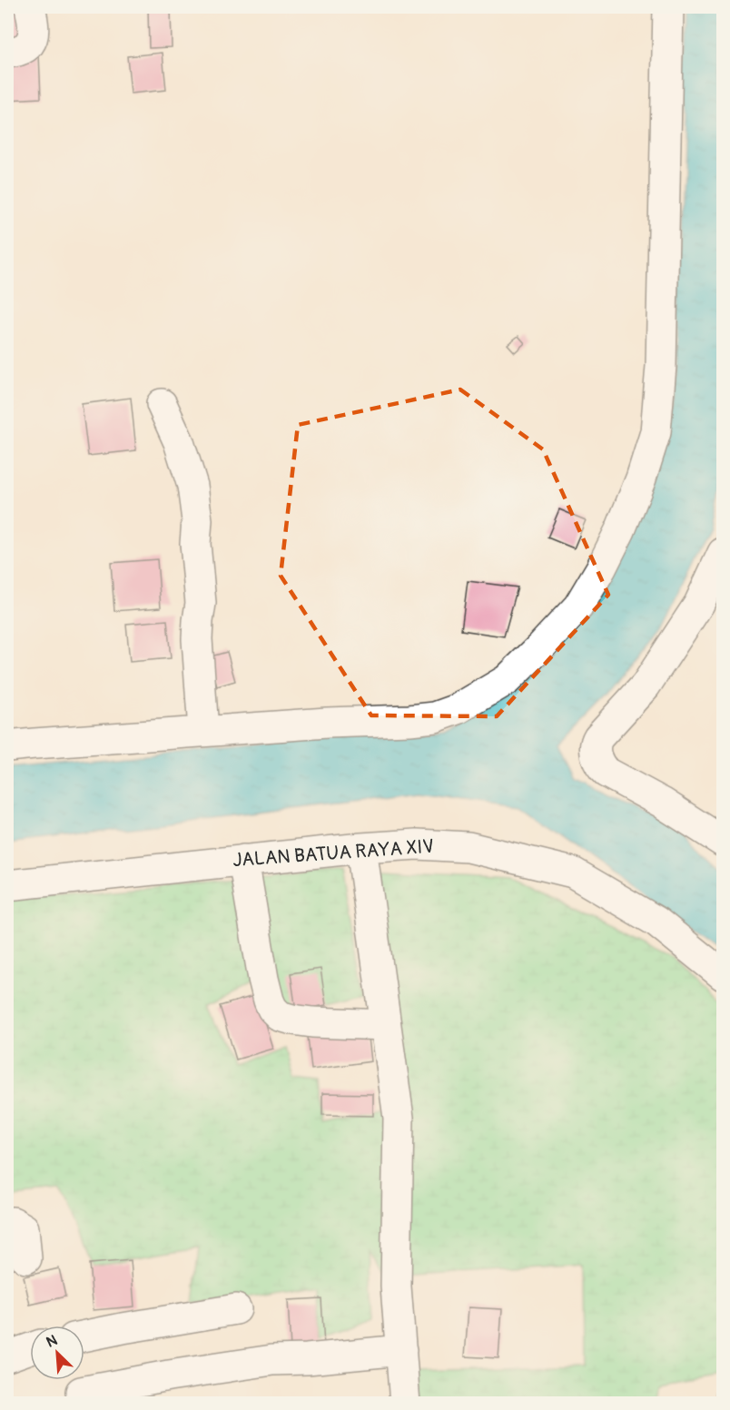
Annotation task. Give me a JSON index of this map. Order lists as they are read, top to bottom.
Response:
{
  "streets": {
    "street": ["JALAN BATUA RAYA XIV"]
  },
  "north": "top left"
}
